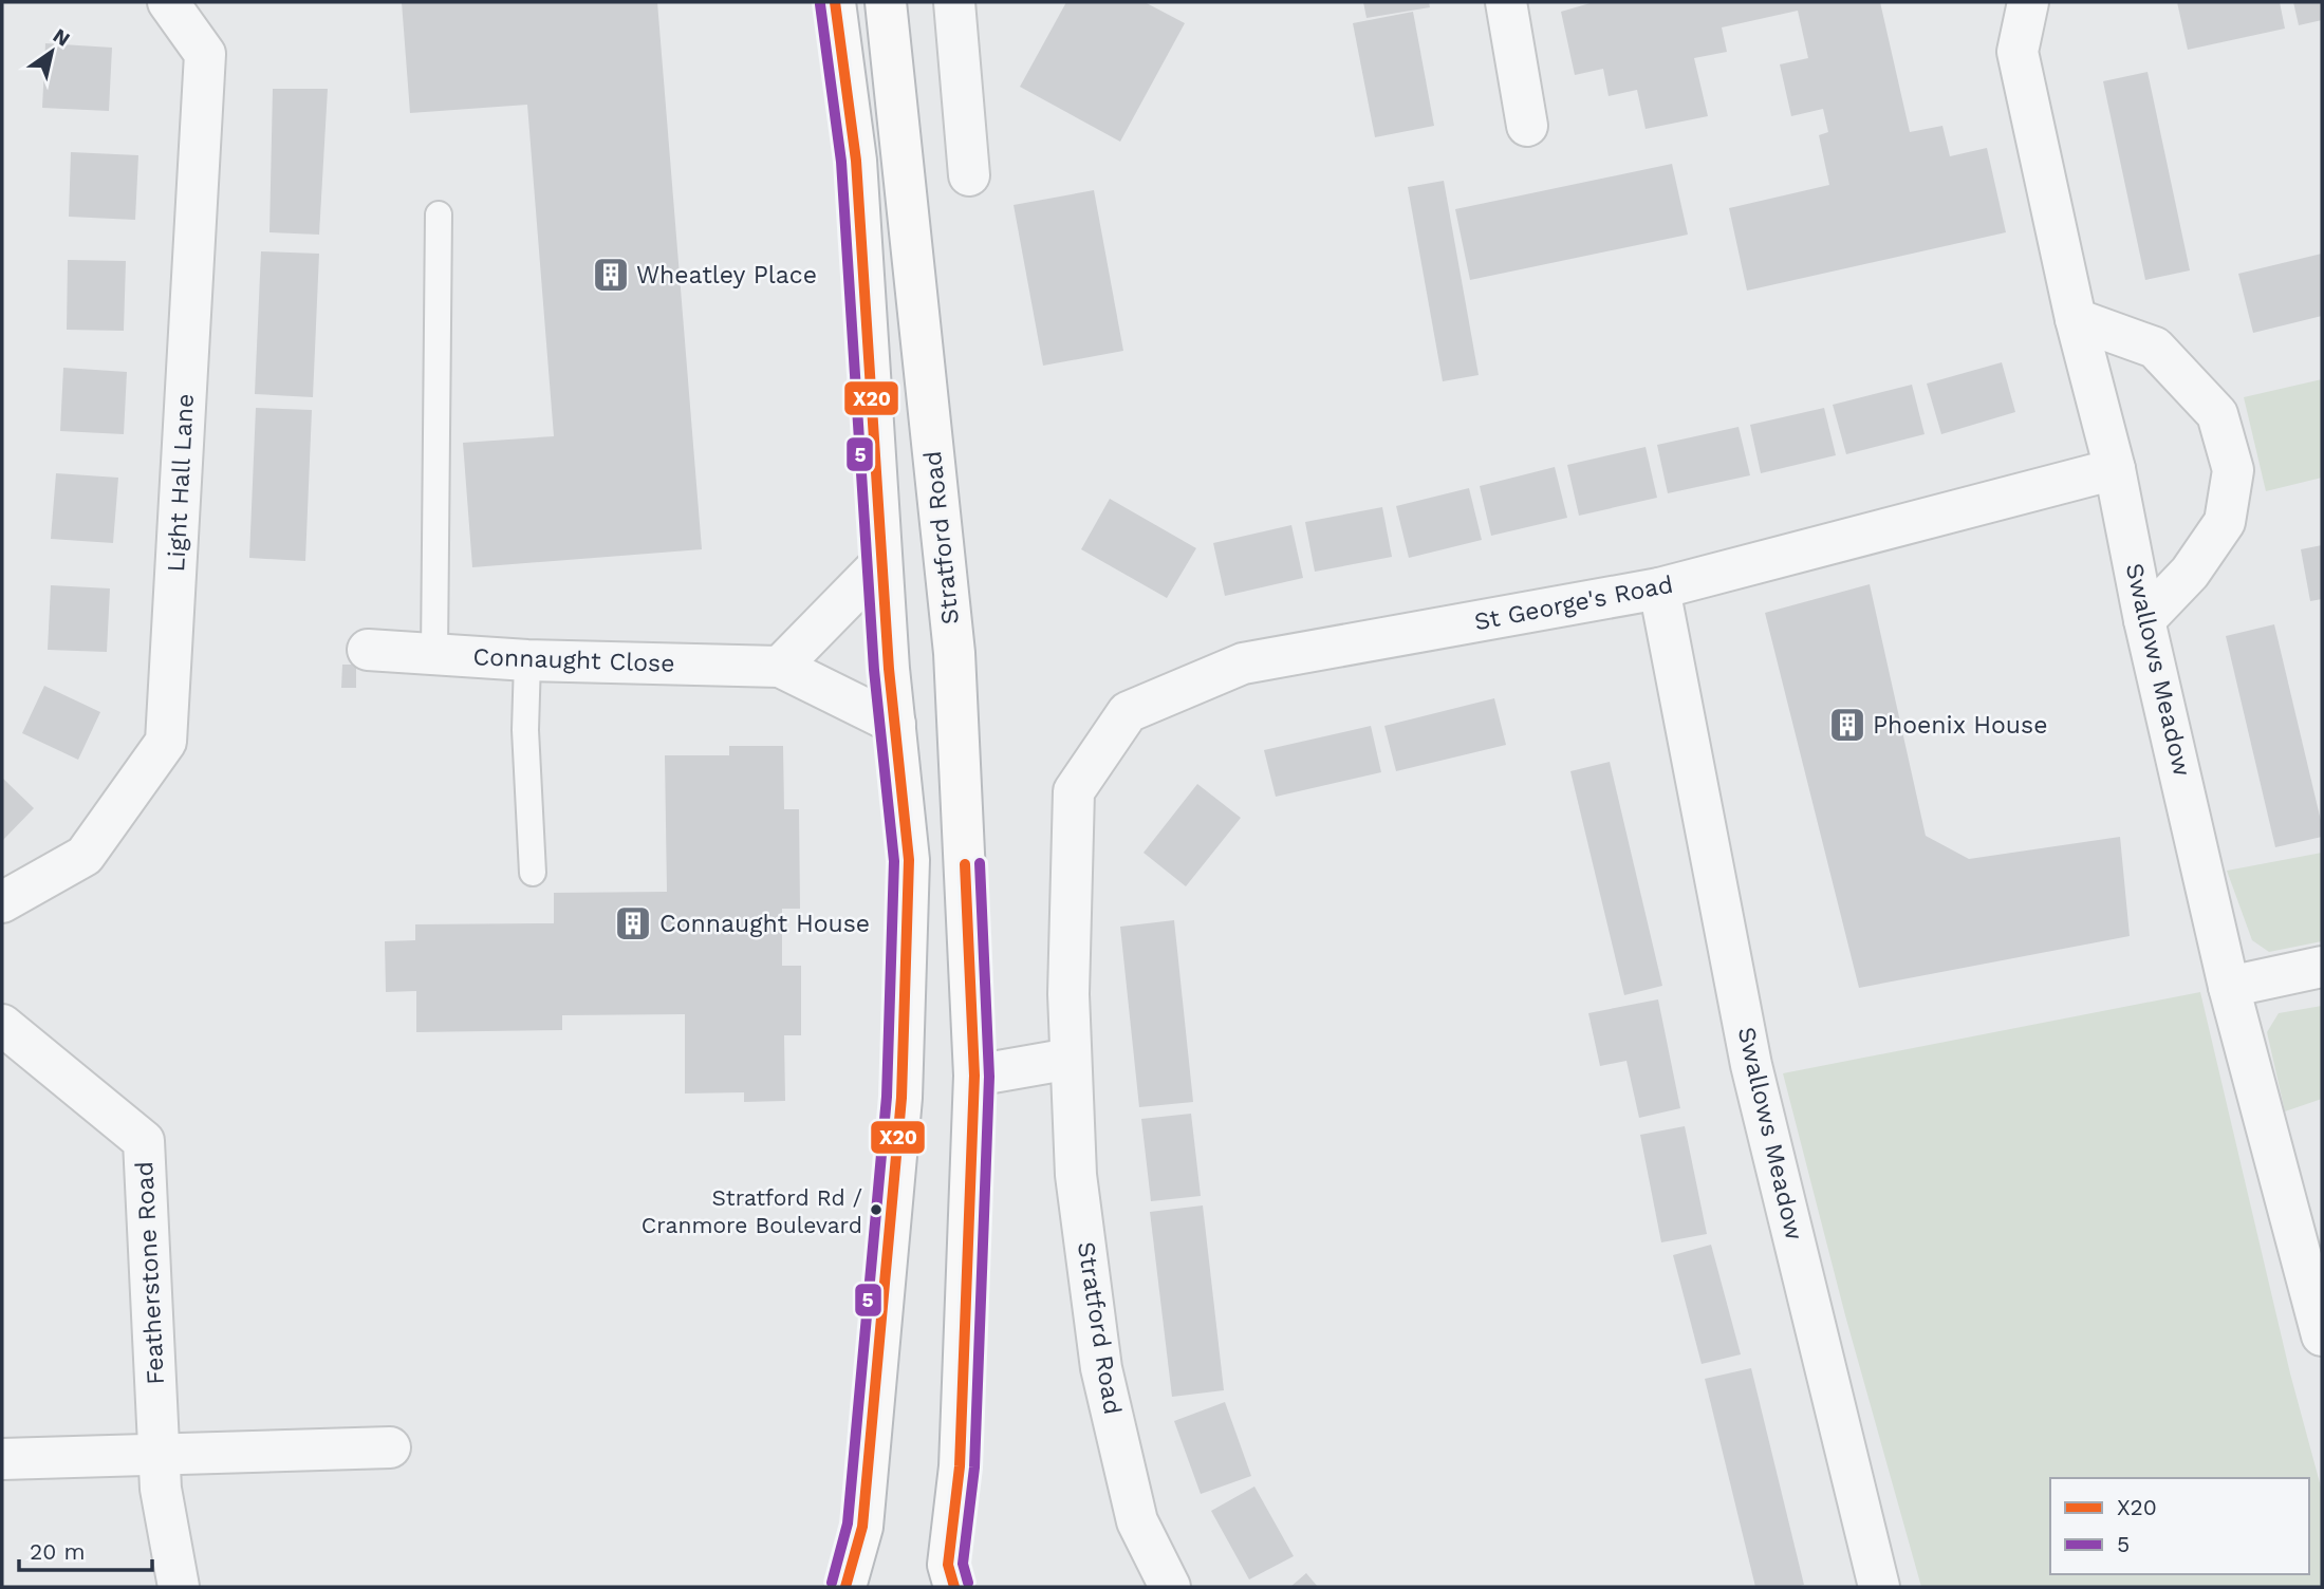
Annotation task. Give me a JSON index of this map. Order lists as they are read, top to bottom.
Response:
{
  "streets": {
    "highway": ["Stratford Road"],
    "street": [
      "Light Hall Lane",
      "St George's Road",
      "Connaught Close",
      "Swallows Meadow",
      "Featherstone Road"
    ]
  },
  "crossings": [
    ["Stratford Road", "St George's Road"],
    ["St George's Road", "Swallows Meadow"]
  ],
  "places": {
    "building": ["Wheatley Place", "Phoenix House", "Connaught House"],
    "other": ["Stratford Rd / Cranmore Boulevard"]
  },
  "lines": ["transit line X20", "transit line 5"],
  "legend": ["X20", "5"],
  "scale_bar": "20 m",
  "north": "top right"
}
